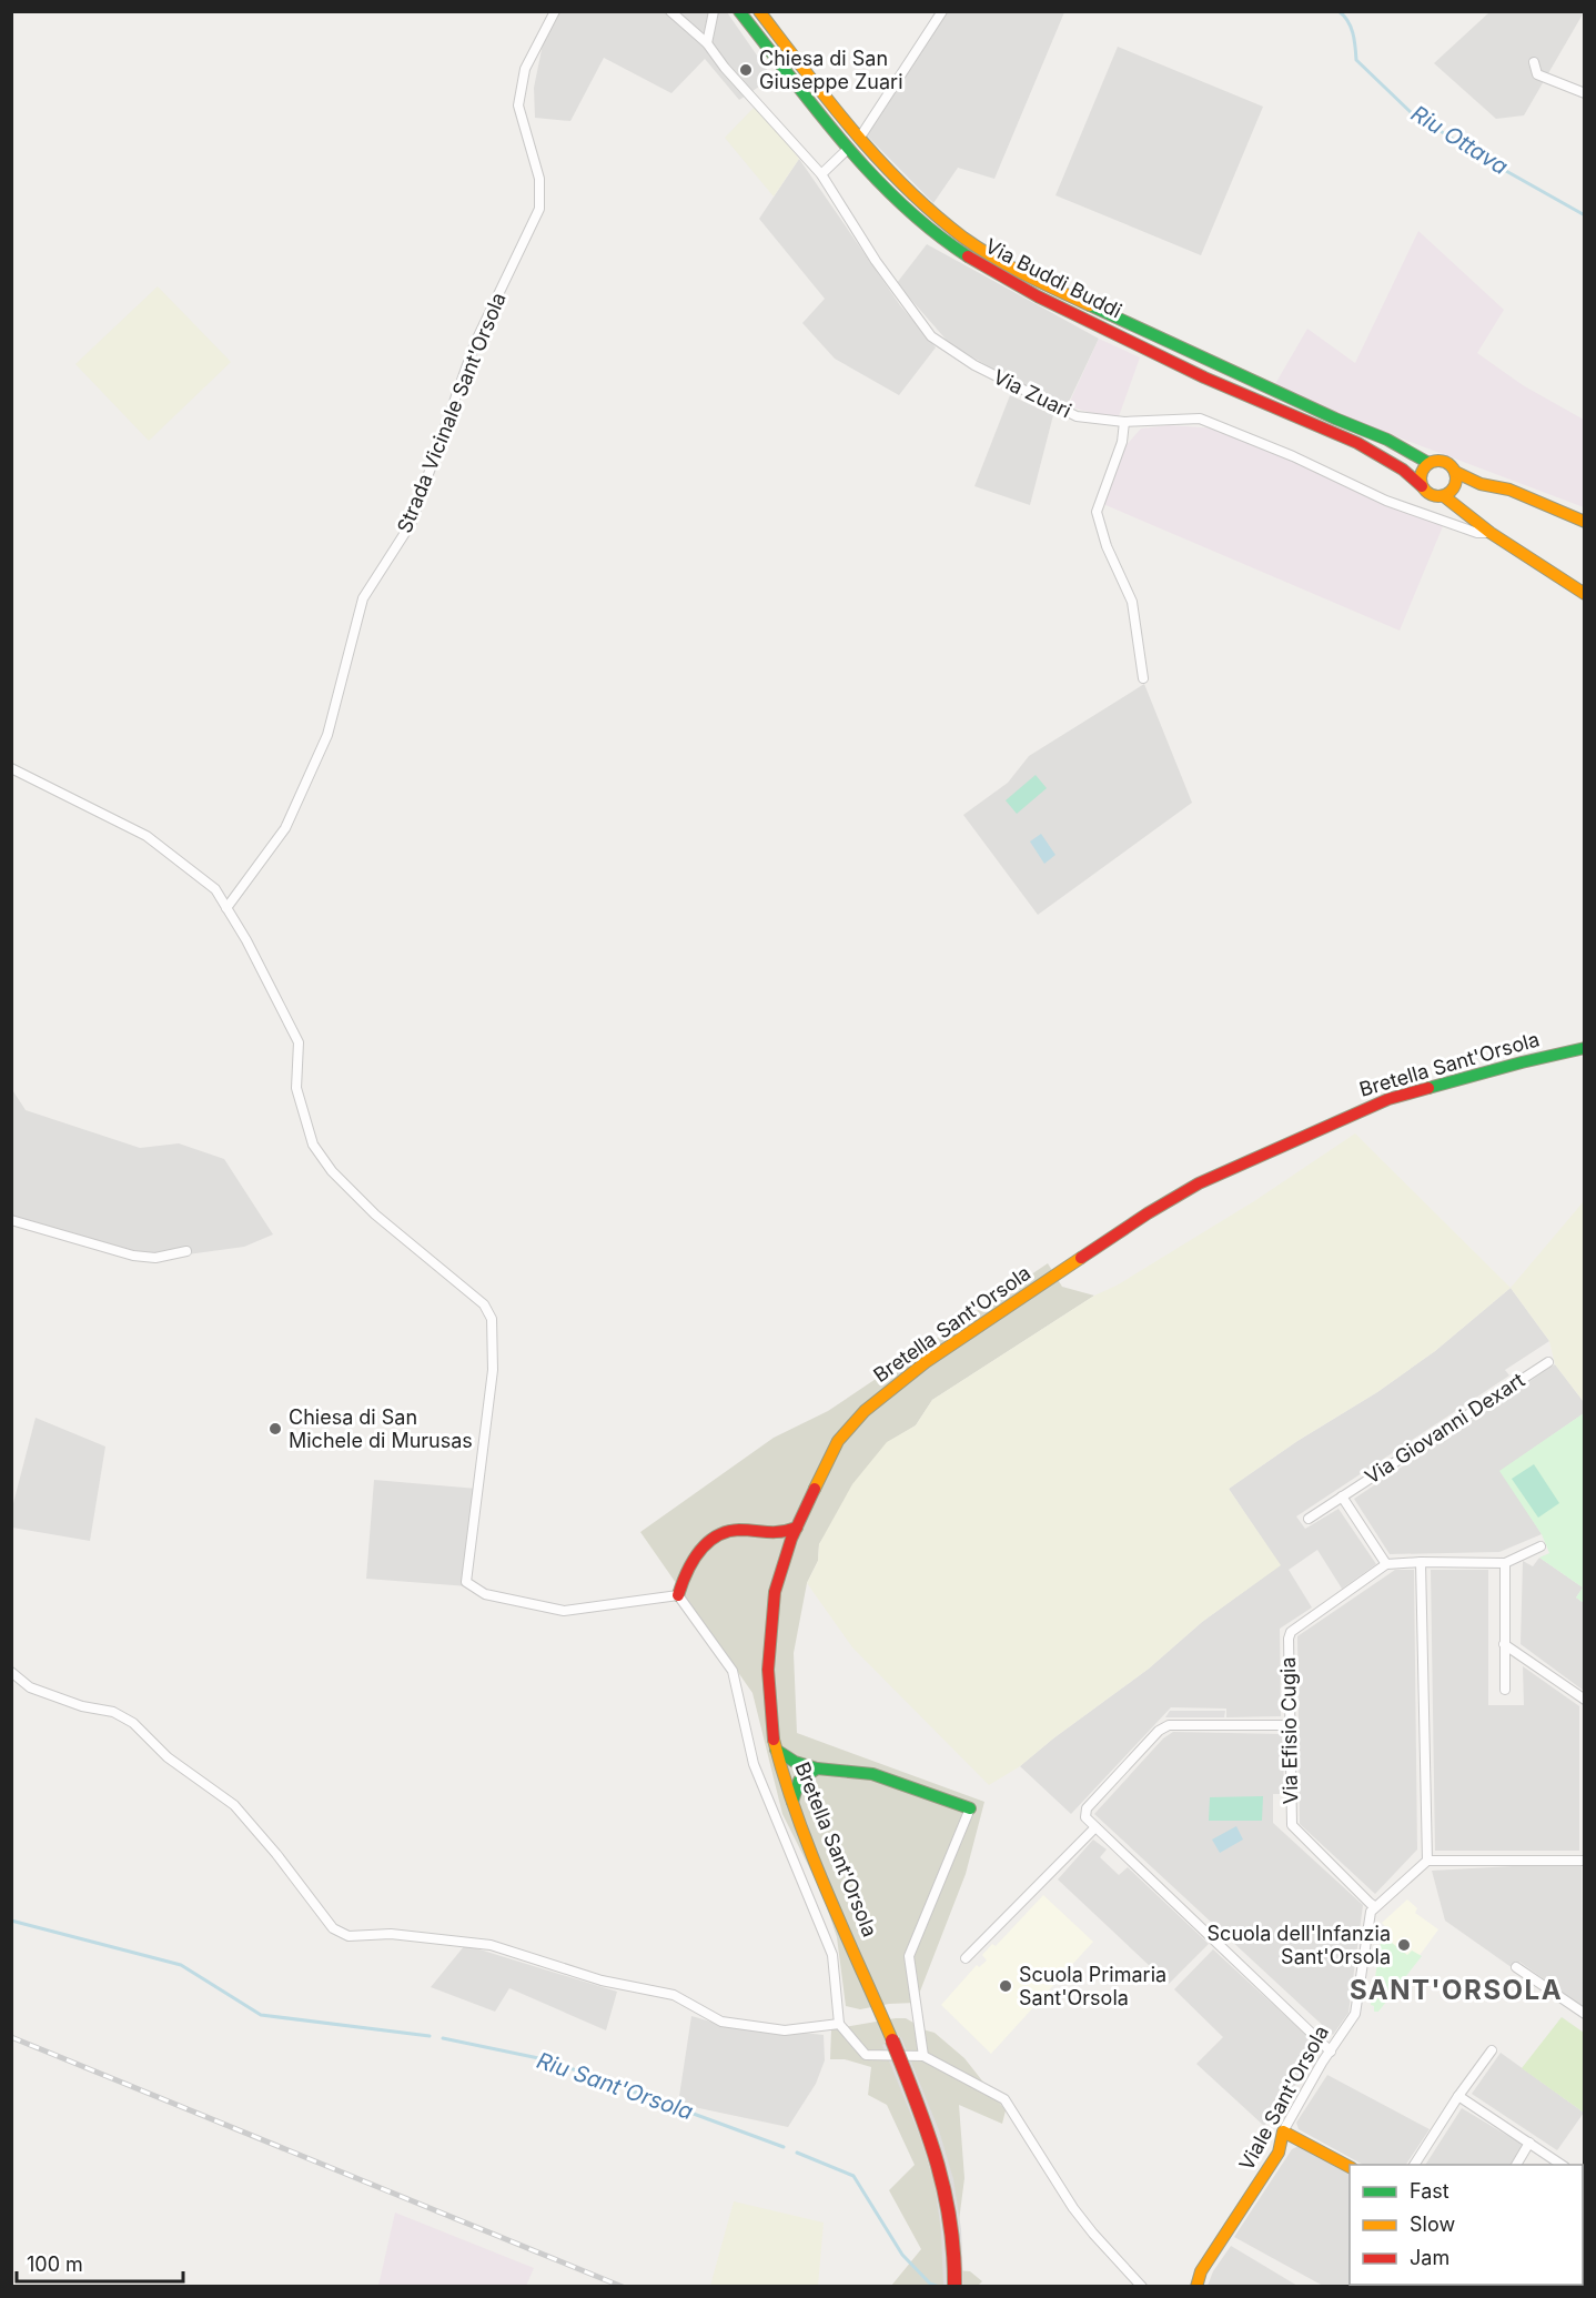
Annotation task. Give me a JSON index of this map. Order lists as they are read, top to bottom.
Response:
{
  "streets": {
    "main road": ["Via Buddi Buddi", "Bretella Sant'Orsola", "Viale Sant'Orsola"],
    "street": [
      "Via Zuari",
      "Strada Vicinale Sant'Orsola",
      "Via Giovanni Dexart",
      "Via Efisio Cugia"
    ]
  },
  "crossings": [
    ["Via Efisio Cugia", "Viale Sant'Orsola"]
  ],
  "districts": ["SANT'ORSOLA"],
  "water": ["Riu Ottava", "Riu Sant'Orsola"],
  "places": [
    "Chiesa di San Giuseppe Zuari",
    "Chiesa di San Michele di Murusas",
    "Scuola dell'Infanzia Sant'Orsola",
    "Scuola Primaria Sant'Orsola"
  ],
  "legend": ["Fast", "Slow", "Jam"],
  "scale_bar": "100 m"
}
